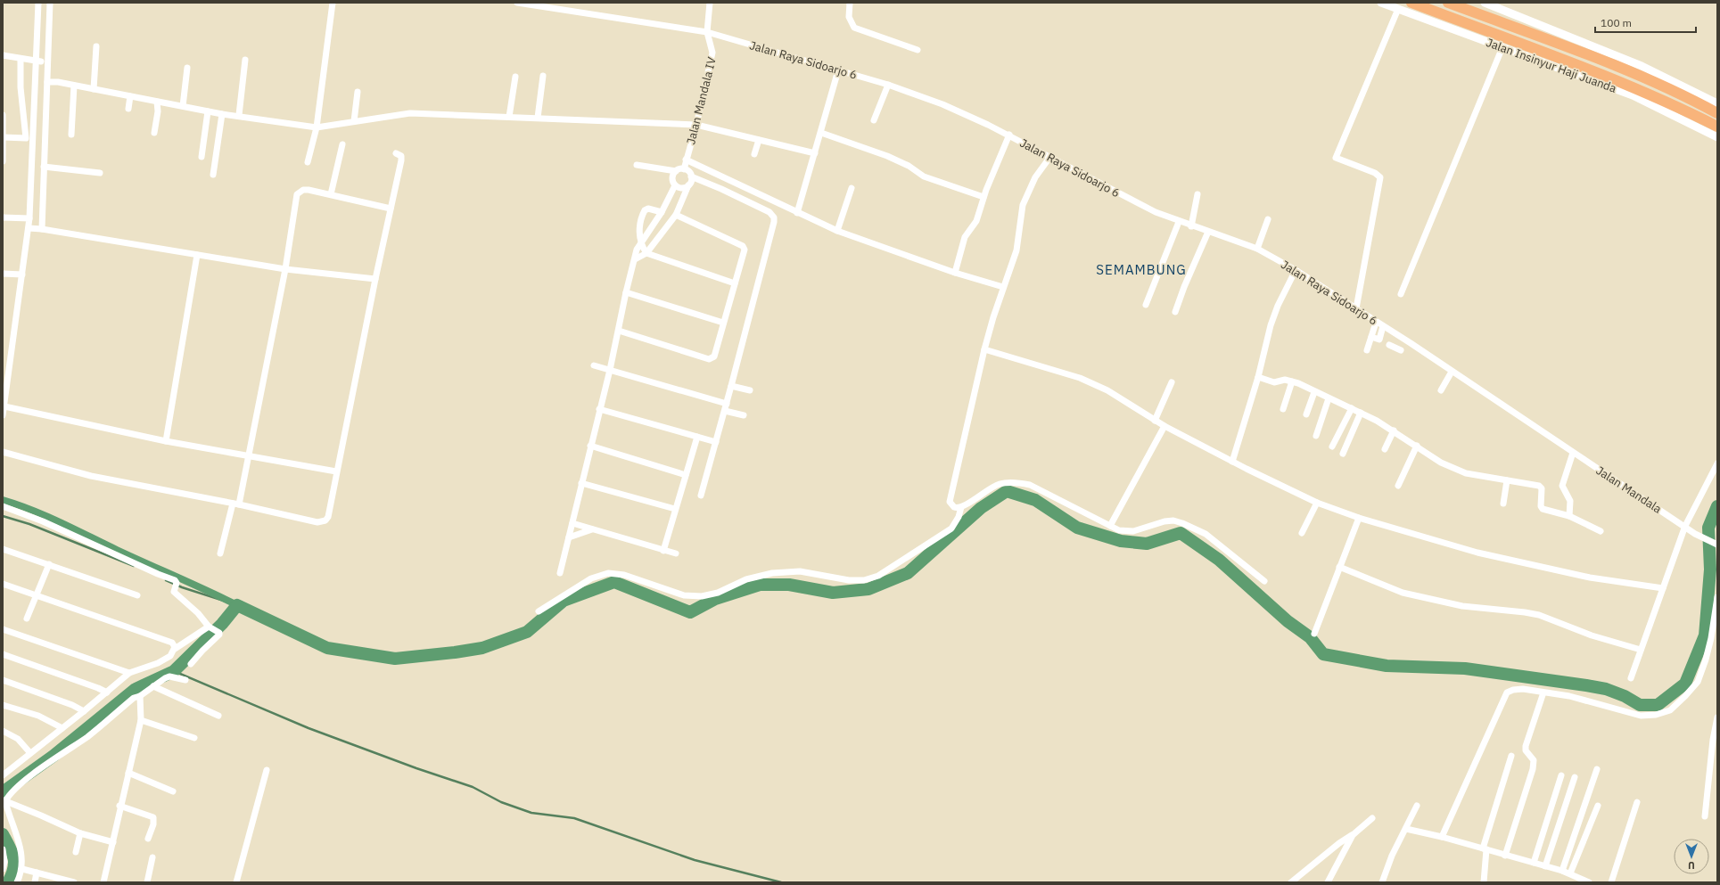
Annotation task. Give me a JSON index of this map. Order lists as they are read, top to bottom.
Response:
{
  "streets": {
    "highway": ["Jalan Insinyur Haji Juanda"],
    "street": ["Jalan Raya Sidoarjo 6", "Jalan Mandala IV", "Jalan Mandala"]
  },
  "crossings": [
    ["Jalan Raya Sidoarjo 6", "Jalan Mandala IV"],
    ["Jalan Raya Sidoarjo 6", "Jalan Mandala"]
  ],
  "districts": ["SEMAMBUNG"],
  "scale_bar": "100 m",
  "north": "bottom"
}
